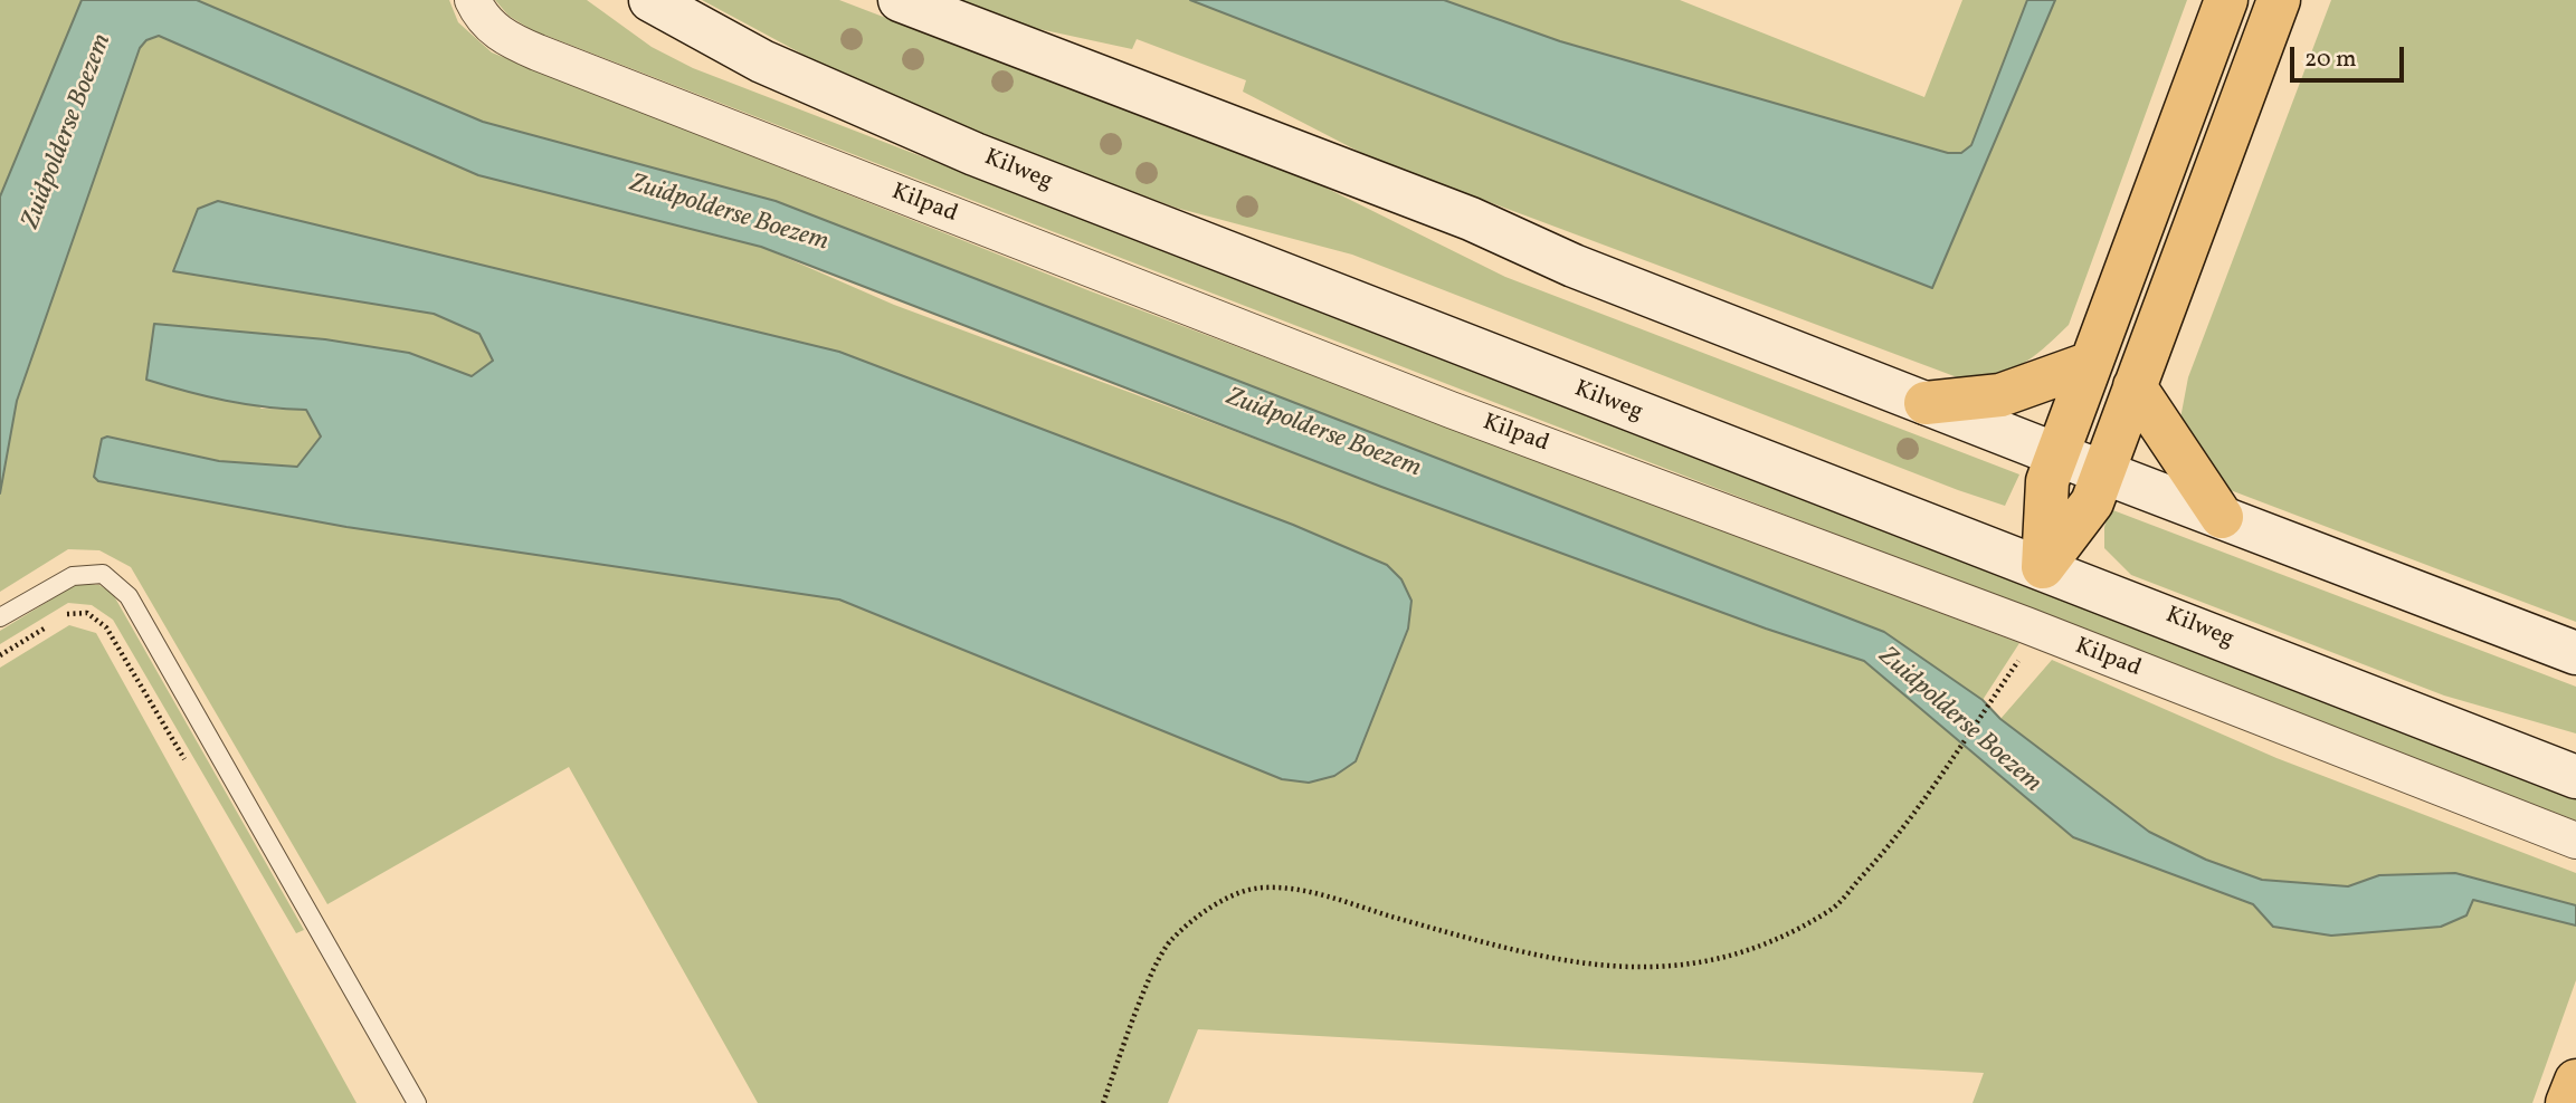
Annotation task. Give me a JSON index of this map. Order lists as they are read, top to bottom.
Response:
{
  "streets": {
    "main road": ["Kilweg"],
    "street": ["Kilpad"]
  },
  "water": ["Zuidpolderse Boezem"],
  "scale_bar": "20 m"
}
